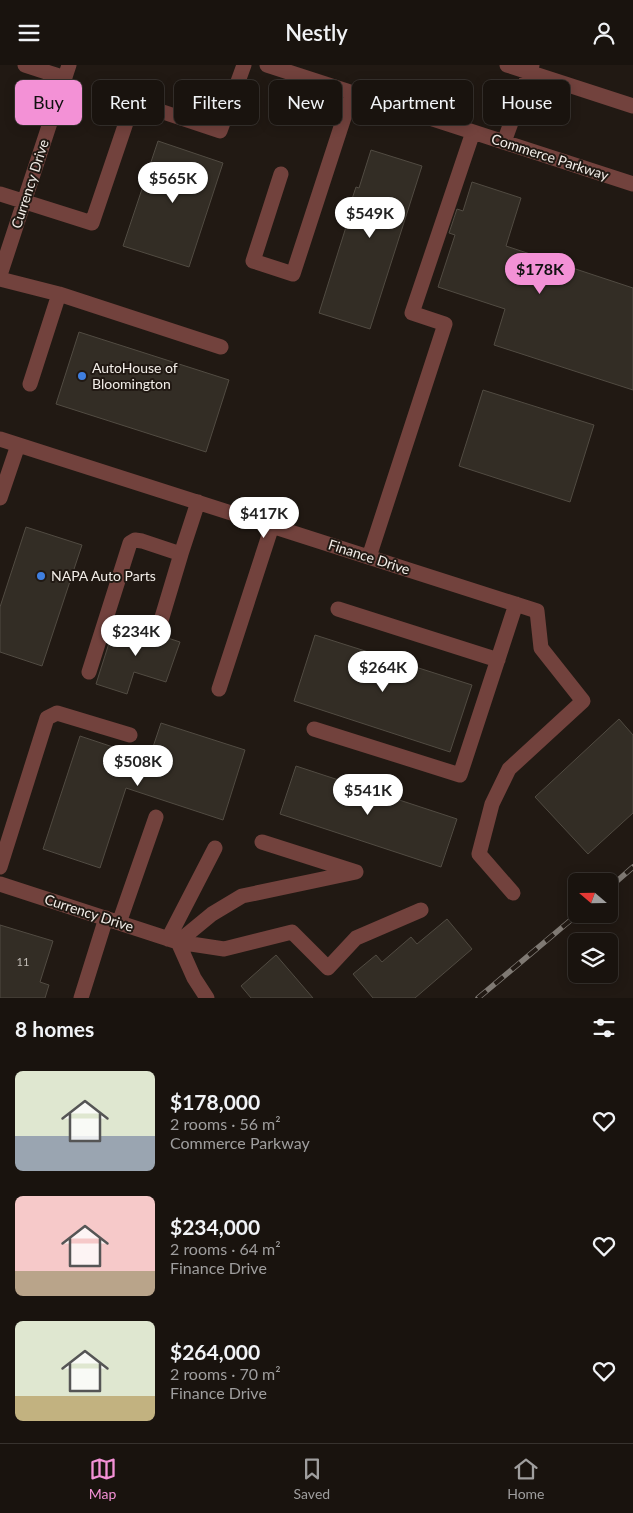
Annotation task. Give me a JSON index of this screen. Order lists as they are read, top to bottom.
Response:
{
  "streets": {
    "street": ["Commerce Parkway", "Currency Drive", "Finance Drive"]
  },
  "places": ["AutoHouse of Bloomington", "NAPA Auto Parts"],
  "house_numbers": ["11"],
  "north": "left",
  "page": {
    "header": "Nestly",
    "chip": [
      "Buy",
      "Rent",
      "Filters",
      "New",
      "Apartment",
      "House"
    ],
    "price": [
      "$565K",
      "$549K",
      "$178K",
      "$417K",
      "$234K",
      "$264K",
      "$508K",
      "$541K"
    ],
    "heading": "8 homes",
    "list": [
      {
        "name": "$178,000",
        "note": "2 rooms · 56 m² · Commerce Parkway"
      },
      {
        "name": "$234,000",
        "note": "2 rooms · 64 m² · Finance Drive"
      },
      {
        "name": "$264,000",
        "note": "2 rooms · 70 m² · Finance Drive"
      }
    ],
    "tabs": ["Map", "Saved", "Home"]
  }
}
